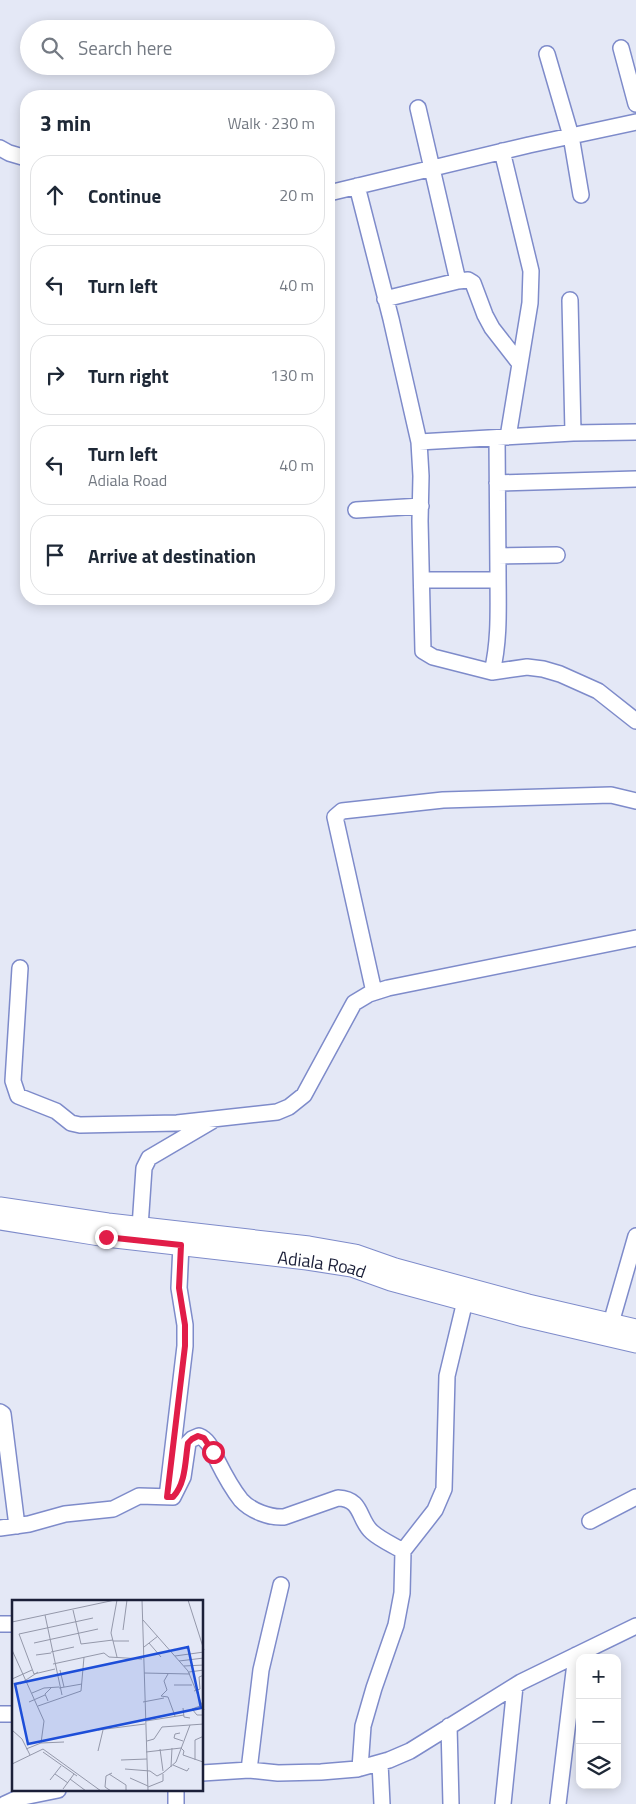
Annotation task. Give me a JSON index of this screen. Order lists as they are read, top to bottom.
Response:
{
  "streets": {
    "main road": ["Adiala Road"]
  },
  "page": {
    "search": "Search here",
    "heading": ["3 min", "Walk · 230 m"],
    "list": [
      ["Continue", "20 m"],
      ["Turn left", "40 m"],
      ["Turn right", "130 m"],
      ["Turn left", "Adiala Road", "40 m"],
      "Arrive at destination"
    ],
    "map_buttons": ["+", "−"]
  }
}
